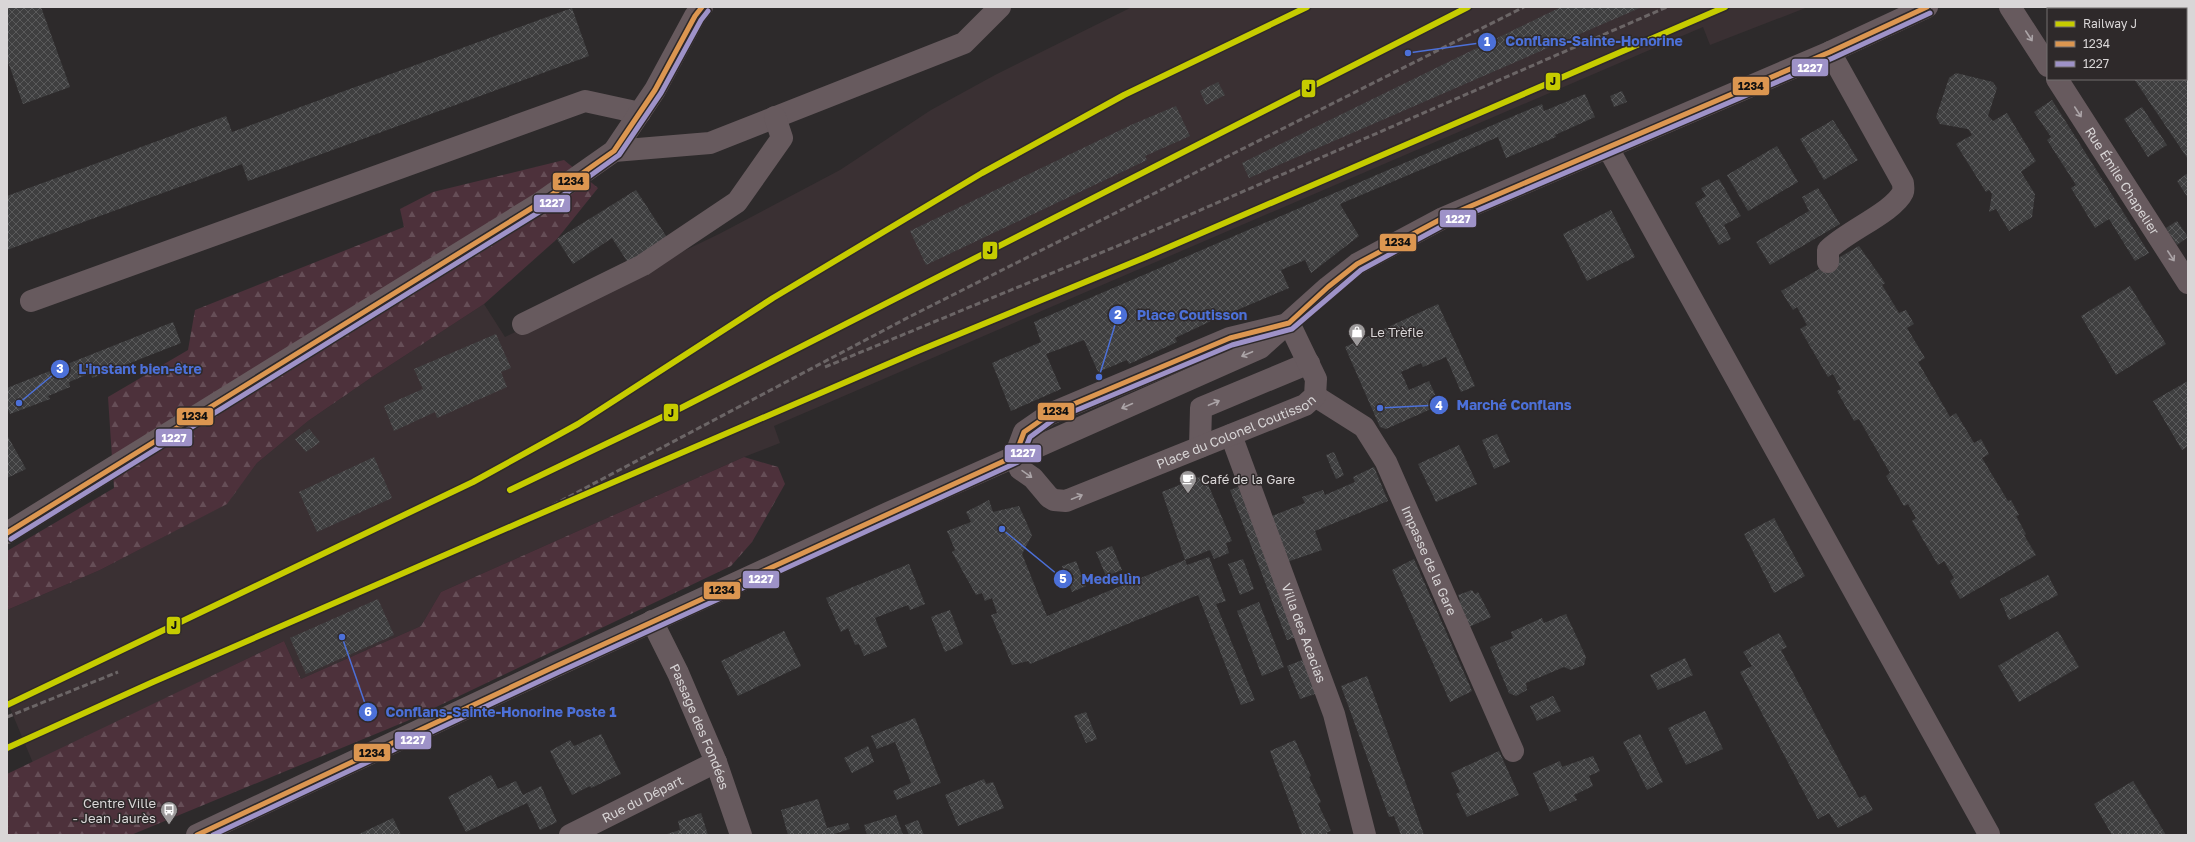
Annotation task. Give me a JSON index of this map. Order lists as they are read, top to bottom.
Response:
{
  "streets": {
    "street": [
      "Rue Émile Chapelier",
      "Place du Colonel Coutisson",
      "Impasse de la Gare",
      "Villa des Acacias",
      "Passage des Fondées",
      "Rue du Départ"
    ]
  },
  "crossings": [
    ["Place du Colonel Coutisson", "Impasse de la Gare"],
    ["Place du Colonel Coutisson", "Villa des Acacias"],
    ["Passage des Fondées", "Rue du Départ"]
  ],
  "one_way": ["Rue Émile Chapelier"],
  "places": {
    "other": [
      "Conflans-Sainte-Honorine",
      "Place Coutisson",
      "L'instant bien-être",
      "Marché Conflans",
      "Medellìn",
      "Conflans-Sainte-Honorine Poste 1"
    ],
    "shop": ["Le Trèfle"],
    "cafe": ["Café de la Gare"],
    "bus stop": ["Centre Ville - Jean Jaurès"]
  },
  "lines": ["rail line J", "transit line 1234", "transit line 1227"],
  "legend": ["Railway J", "1234", "1227"]
}
